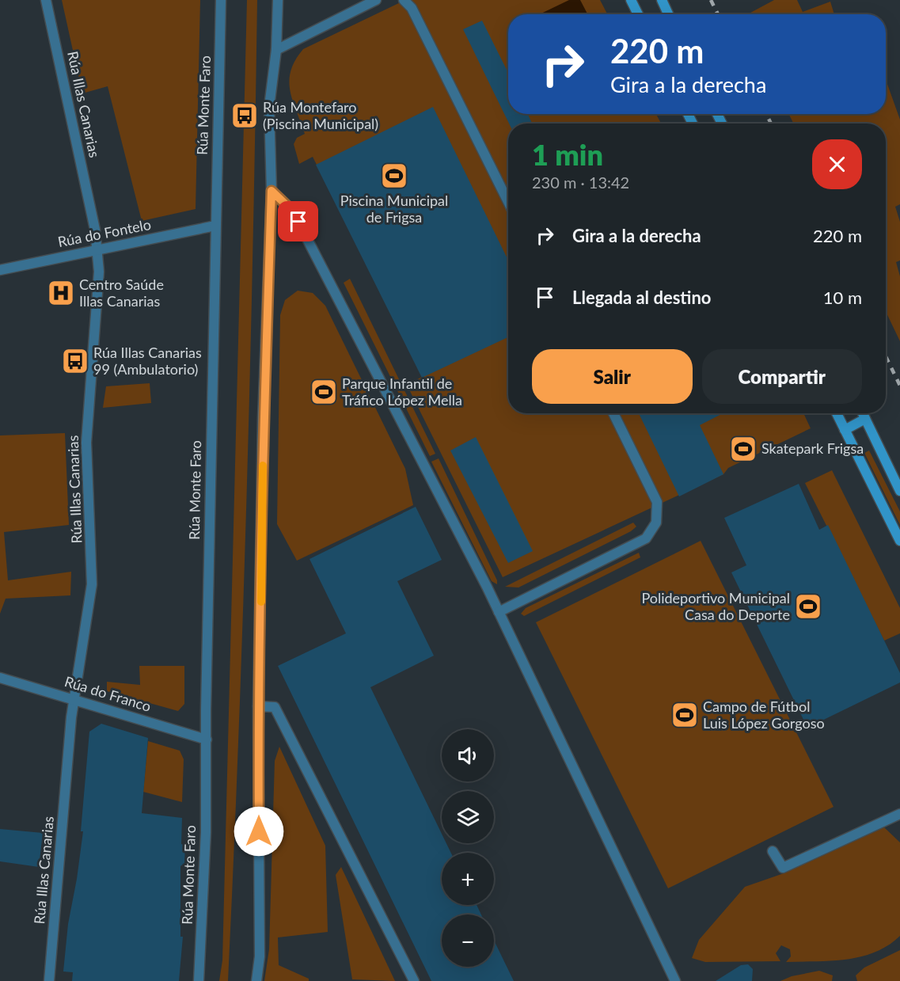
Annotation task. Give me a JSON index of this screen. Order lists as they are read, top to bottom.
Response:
{
  "streets": {
    "street": [
      "Rúa Illas Canarias",
      "Rúa Monte Faro",
      "Rúa do Fontelo",
      "Rúa do Franco"
    ]
  },
  "crossings": [
    ["Rúa Illas Canarias", "Rúa do Fontelo"],
    ["Rúa Illas Canarias", "Rúa do Franco"],
    ["Rúa Monte Faro", "Rúa do Fontelo"],
    ["Rúa Monte Faro", "Rúa do Franco"]
  ],
  "places": {
    "bus stop": ["Rúa Montefaro (Piscina Municipal)", "Rúa Illas Canarias 99 (Ambulatorio)"],
    "sports": [
      "Piscina Municipal de Frigsa",
      "Parque Infantil de Tráfico López Mella",
      "Skatepark Frigsa",
      "Polideportivo Municipal Casa do Deporte",
      "Campo de Fútbol Luis López Gorgoso"
    ],
    "hospital": ["Centro Saúde Illas Canarias"]
  },
  "page": {
    "turn": ["220 m", "Gira a la derecha"],
    "heading": ["1 min", "230 m · 13:42"],
    "list": [
      {
        "name": "Gira a la derecha",
        "value": "220 m"
      },
      {
        "name": "Llegada al destino",
        "value": "10 m"
      }
    ],
    "buttons": ["Salir", "Compartir"],
    "map_buttons": ["+", "−"]
  }
}
